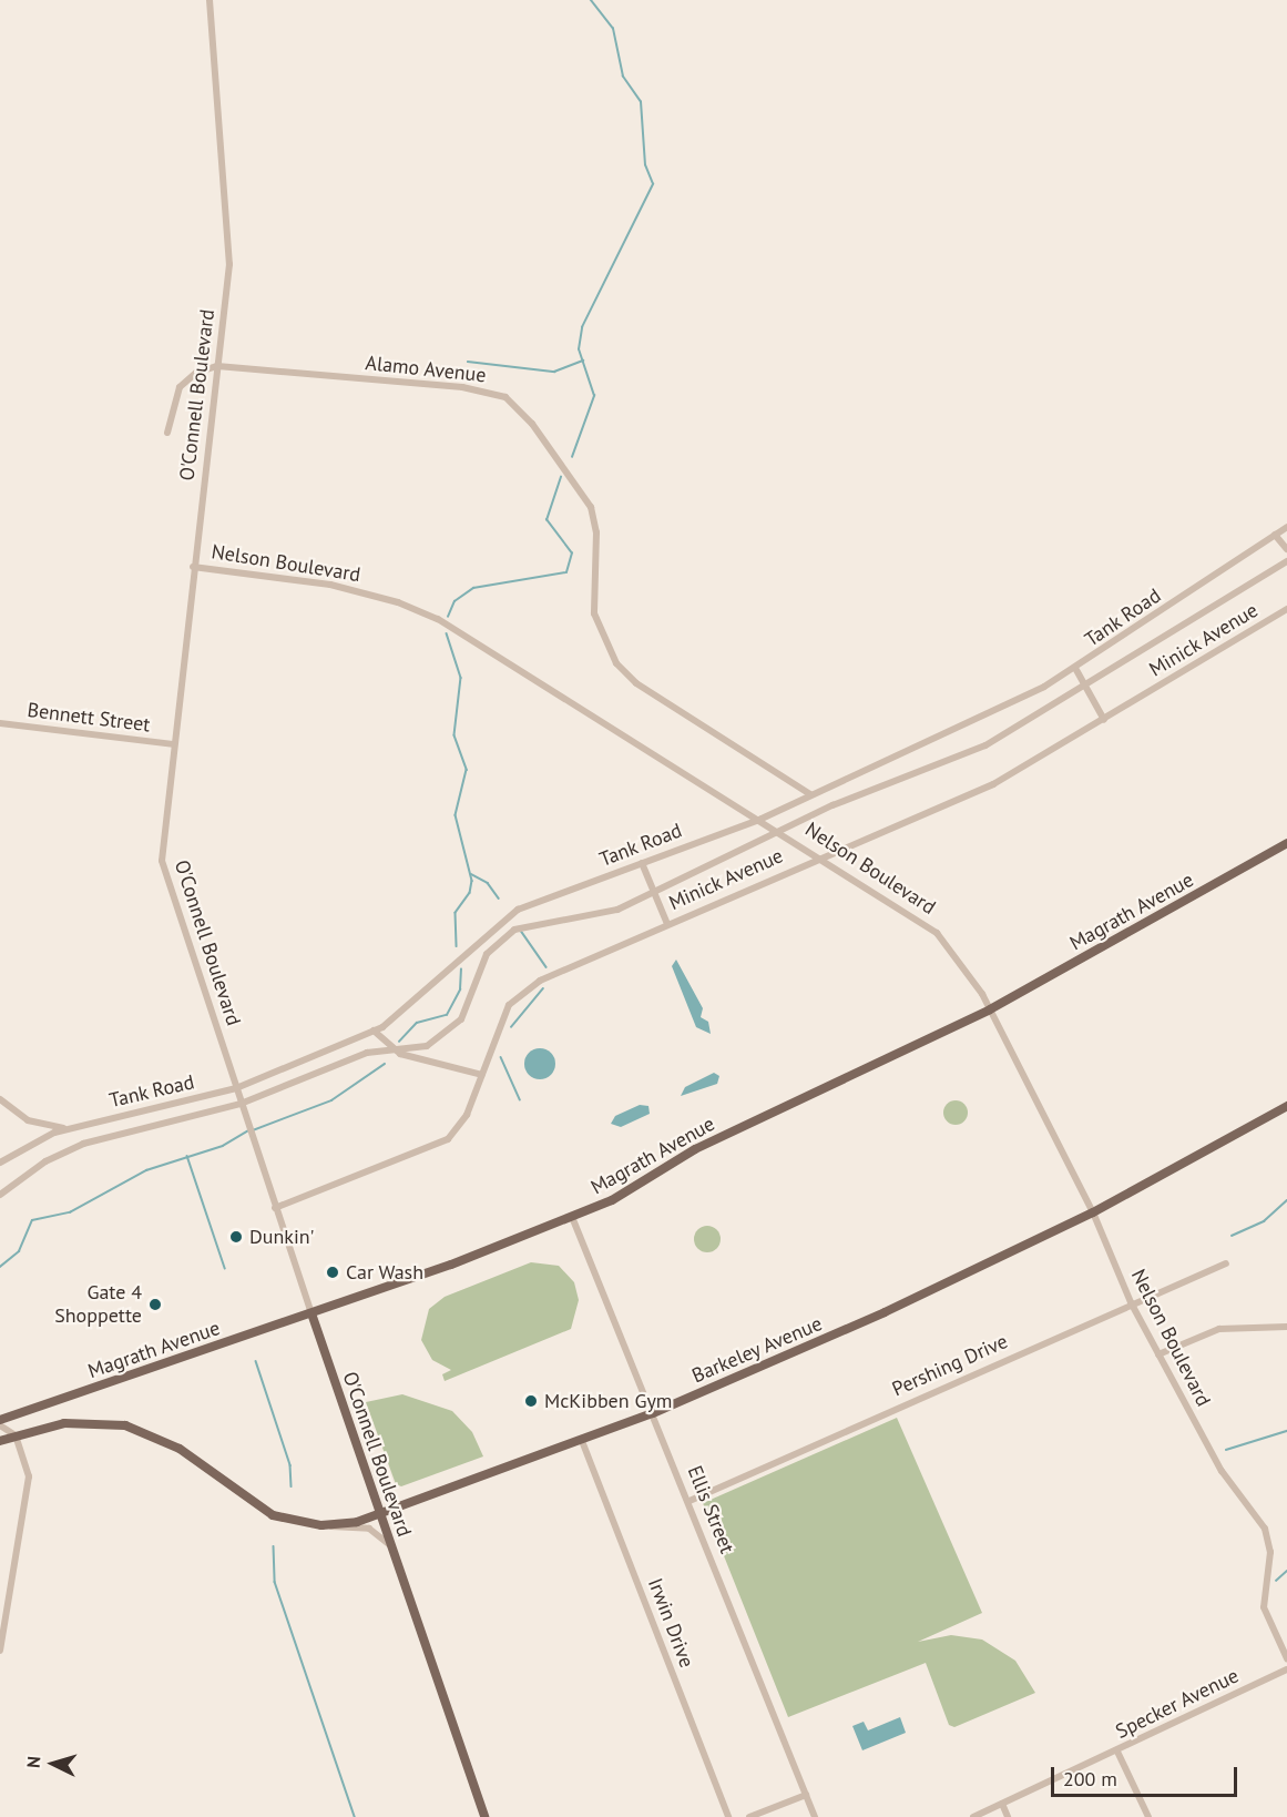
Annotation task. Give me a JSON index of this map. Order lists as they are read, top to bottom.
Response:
{
  "streets": {
    "main road": ["O'Connell Boulevard", "Magrath Avenue", "Barkeley Avenue"],
    "street": [
      "Alamo Avenue",
      "Nelson Boulevard",
      "Tank Road",
      "Minick Avenue",
      "Bennett Street",
      "Pershing Drive",
      "Ellis Street",
      "Irwin Drive",
      "Specker Avenue"
    ]
  },
  "crossings": [
    ["Alamo Avenue", "O'Connell Boulevard"],
    ["Alamo Avenue", "Tank Road"],
    ["O'Connell Boulevard", "Nelson Boulevard"],
    ["O'Connell Boulevard", "Tank Road"],
    ["O'Connell Boulevard", "Minick Avenue"],
    ["O'Connell Boulevard", "Bennett Street"],
    ["O'Connell Boulevard", "Magrath Avenue"],
    ["O'Connell Boulevard", "Barkeley Avenue"],
    ["Nelson Boulevard", "Tank Road"],
    ["Nelson Boulevard", "Minick Avenue"],
    ["Nelson Boulevard", "Magrath Avenue"],
    ["Nelson Boulevard", "Barkeley Avenue"],
    ["Nelson Boulevard", "Pershing Drive"],
    ["Magrath Avenue", "Ellis Street"],
    ["Barkeley Avenue", "Ellis Street"],
    ["Barkeley Avenue", "Irwin Drive"],
    ["Pershing Drive", "Ellis Street"]
  ],
  "places": [
    "Dunkin'",
    "Car Wash",
    "Gate 4 Shoppette",
    "McKibben Gym"
  ],
  "scale_bar": "200 m",
  "north": "left"
}
